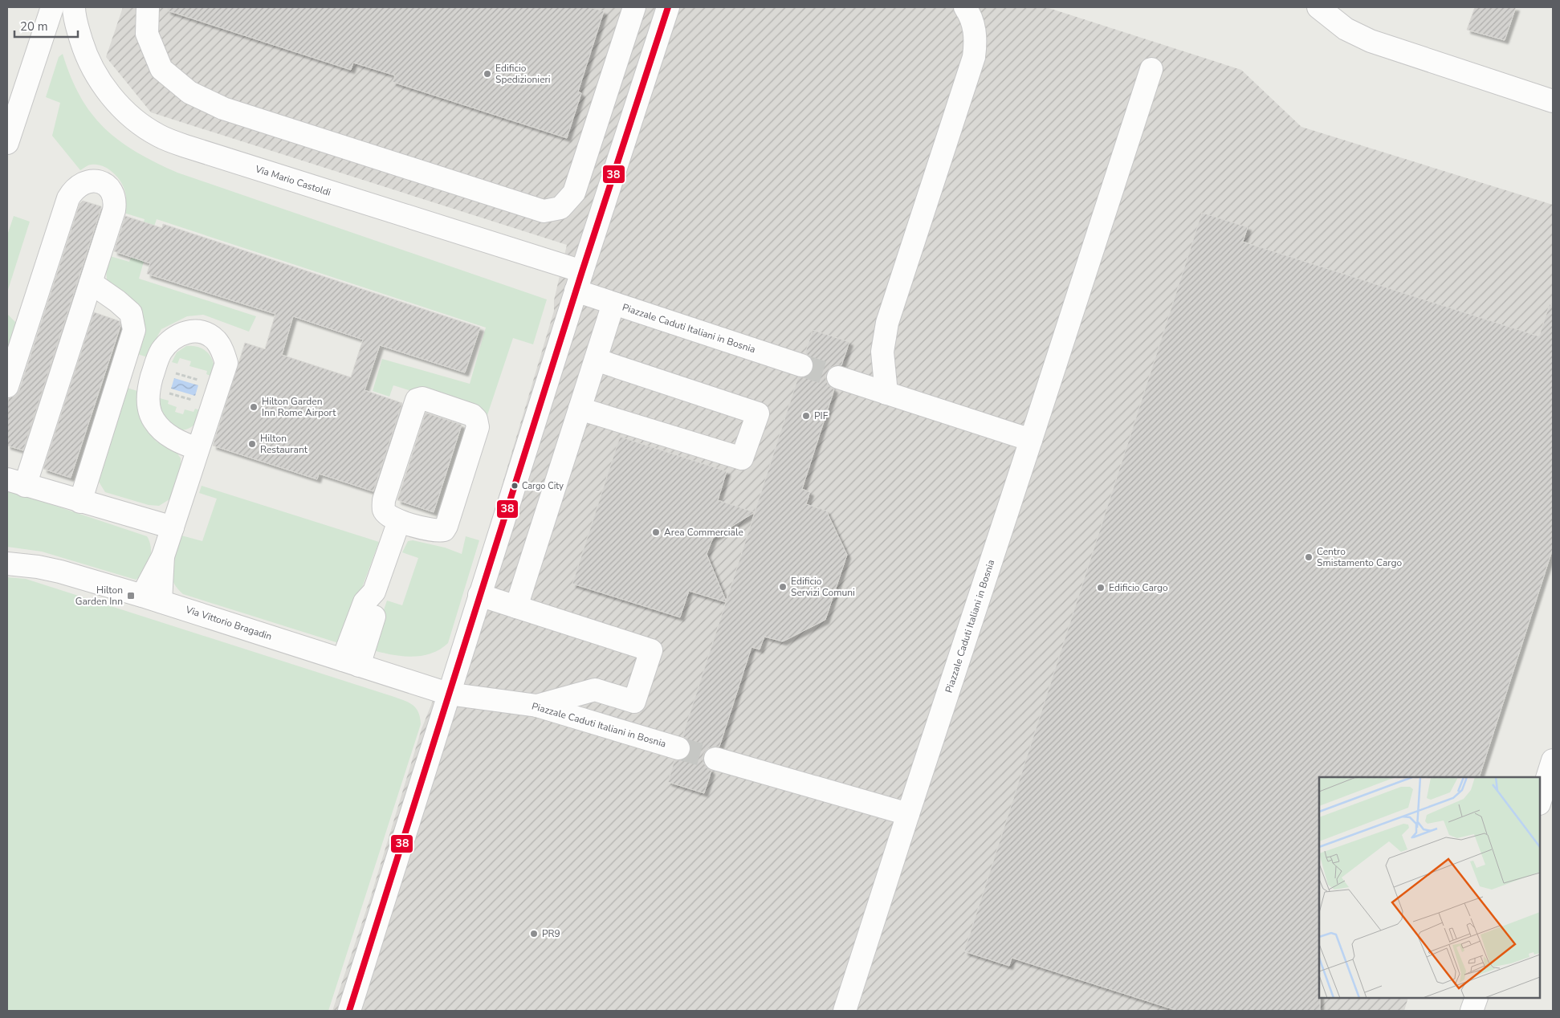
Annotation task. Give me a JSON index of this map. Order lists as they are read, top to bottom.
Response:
{
  "streets": {
    "street": ["Via Mario Castoldi", "Piazzale Caduti Italiani in Bosnia", "Via Vittorio Bragadin"]
  },
  "crossings": [
    ["Via Mario Castoldi", "Piazzale Caduti Italiani in Bosnia"],
    ["Piazzale Caduti Italiani in Bosnia", "Via Vittorio Bragadin"]
  ],
  "places": {
    "other": [
      "Edificio Spedizionieri",
      "Hilton Garden Inn Rome Airport",
      "PIF",
      "Hilton Restaurant",
      "Cargo City",
      "Area Commerciale",
      "Centro Smistamento Cargo",
      "Edificio Servizi Comuni",
      "Edificio Cargo",
      "PR9"
    ],
    "transit": ["Hilton Garden Inn"]
  },
  "lines": ["transit line 38"],
  "scale_bar": "20 m"
}
